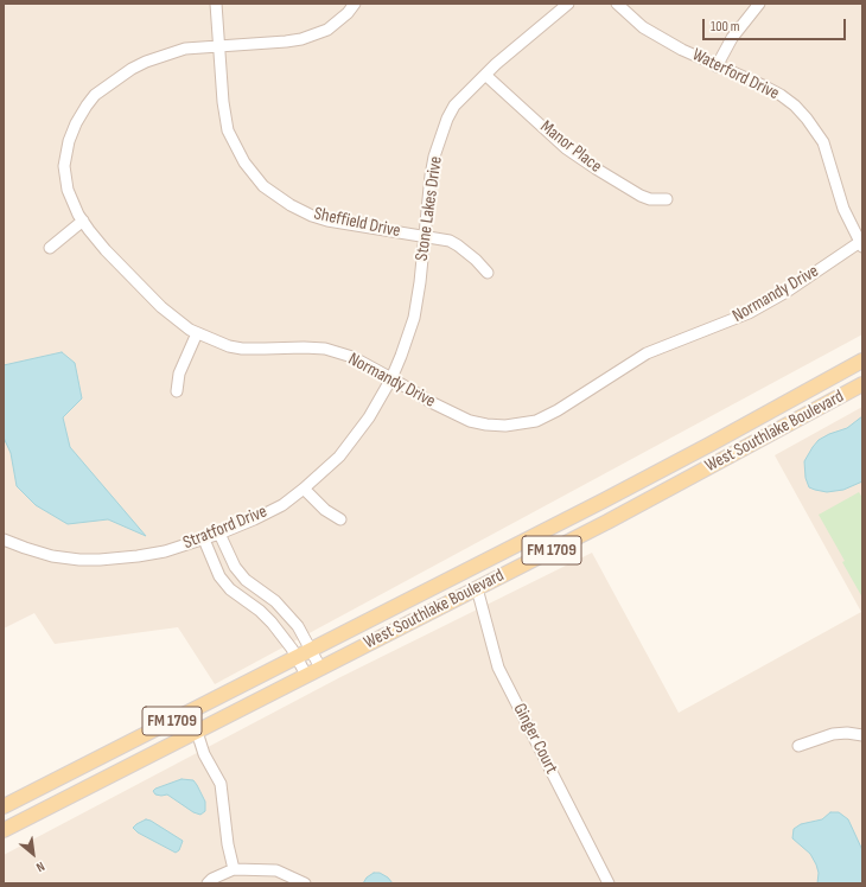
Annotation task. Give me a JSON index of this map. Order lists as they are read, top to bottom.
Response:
{
  "streets": {
    "main road": ["West Southlake Boulevard", "FM 1709"],
    "street": [
      "Waterford Drive",
      "Manor Place",
      "Stone Lakes Drive",
      "Sheffield Drive",
      "Normandy Drive",
      "Stratford Drive",
      "Ginger Court"
    ]
  },
  "crossings": [
    ["Waterford Drive", "Normandy Drive"],
    ["Manor Place", "Stone Lakes Drive"],
    ["Stone Lakes Drive", "Sheffield Drive"],
    ["Stone Lakes Drive", "Normandy Drive"],
    ["Stone Lakes Drive", "Stratford Drive"],
    ["Sheffield Drive", "Normandy Drive"],
    ["Normandy Drive", "Stratford Drive"],
    ["West Southlake Boulevard", "Ginger Court"]
  ],
  "scale_bar": "100 m",
  "north": "bottom right"
}
